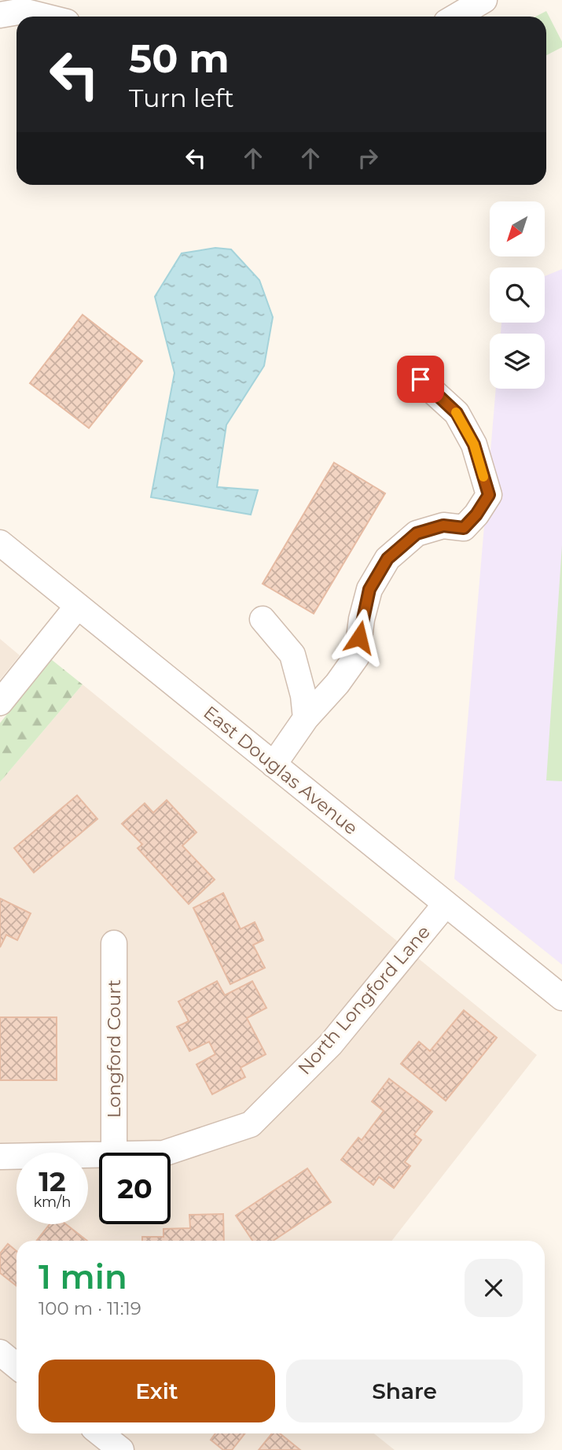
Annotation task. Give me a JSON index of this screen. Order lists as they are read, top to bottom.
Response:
{
  "streets": {
    "street": ["East Douglas Avenue", "North Longford Lane", "Longford Court"]
  },
  "crossings": [
    ["East Douglas Avenue", "North Longford Lane"]
  ],
  "north": "bottom left",
  "page": {
    "turn": ["50 m", "Turn left"],
    "speed": "12 km/h",
    "limit": "20",
    "heading": ["1 min", "100 m · 11:19"],
    "buttons": ["Exit", "Share"]
  }
}
